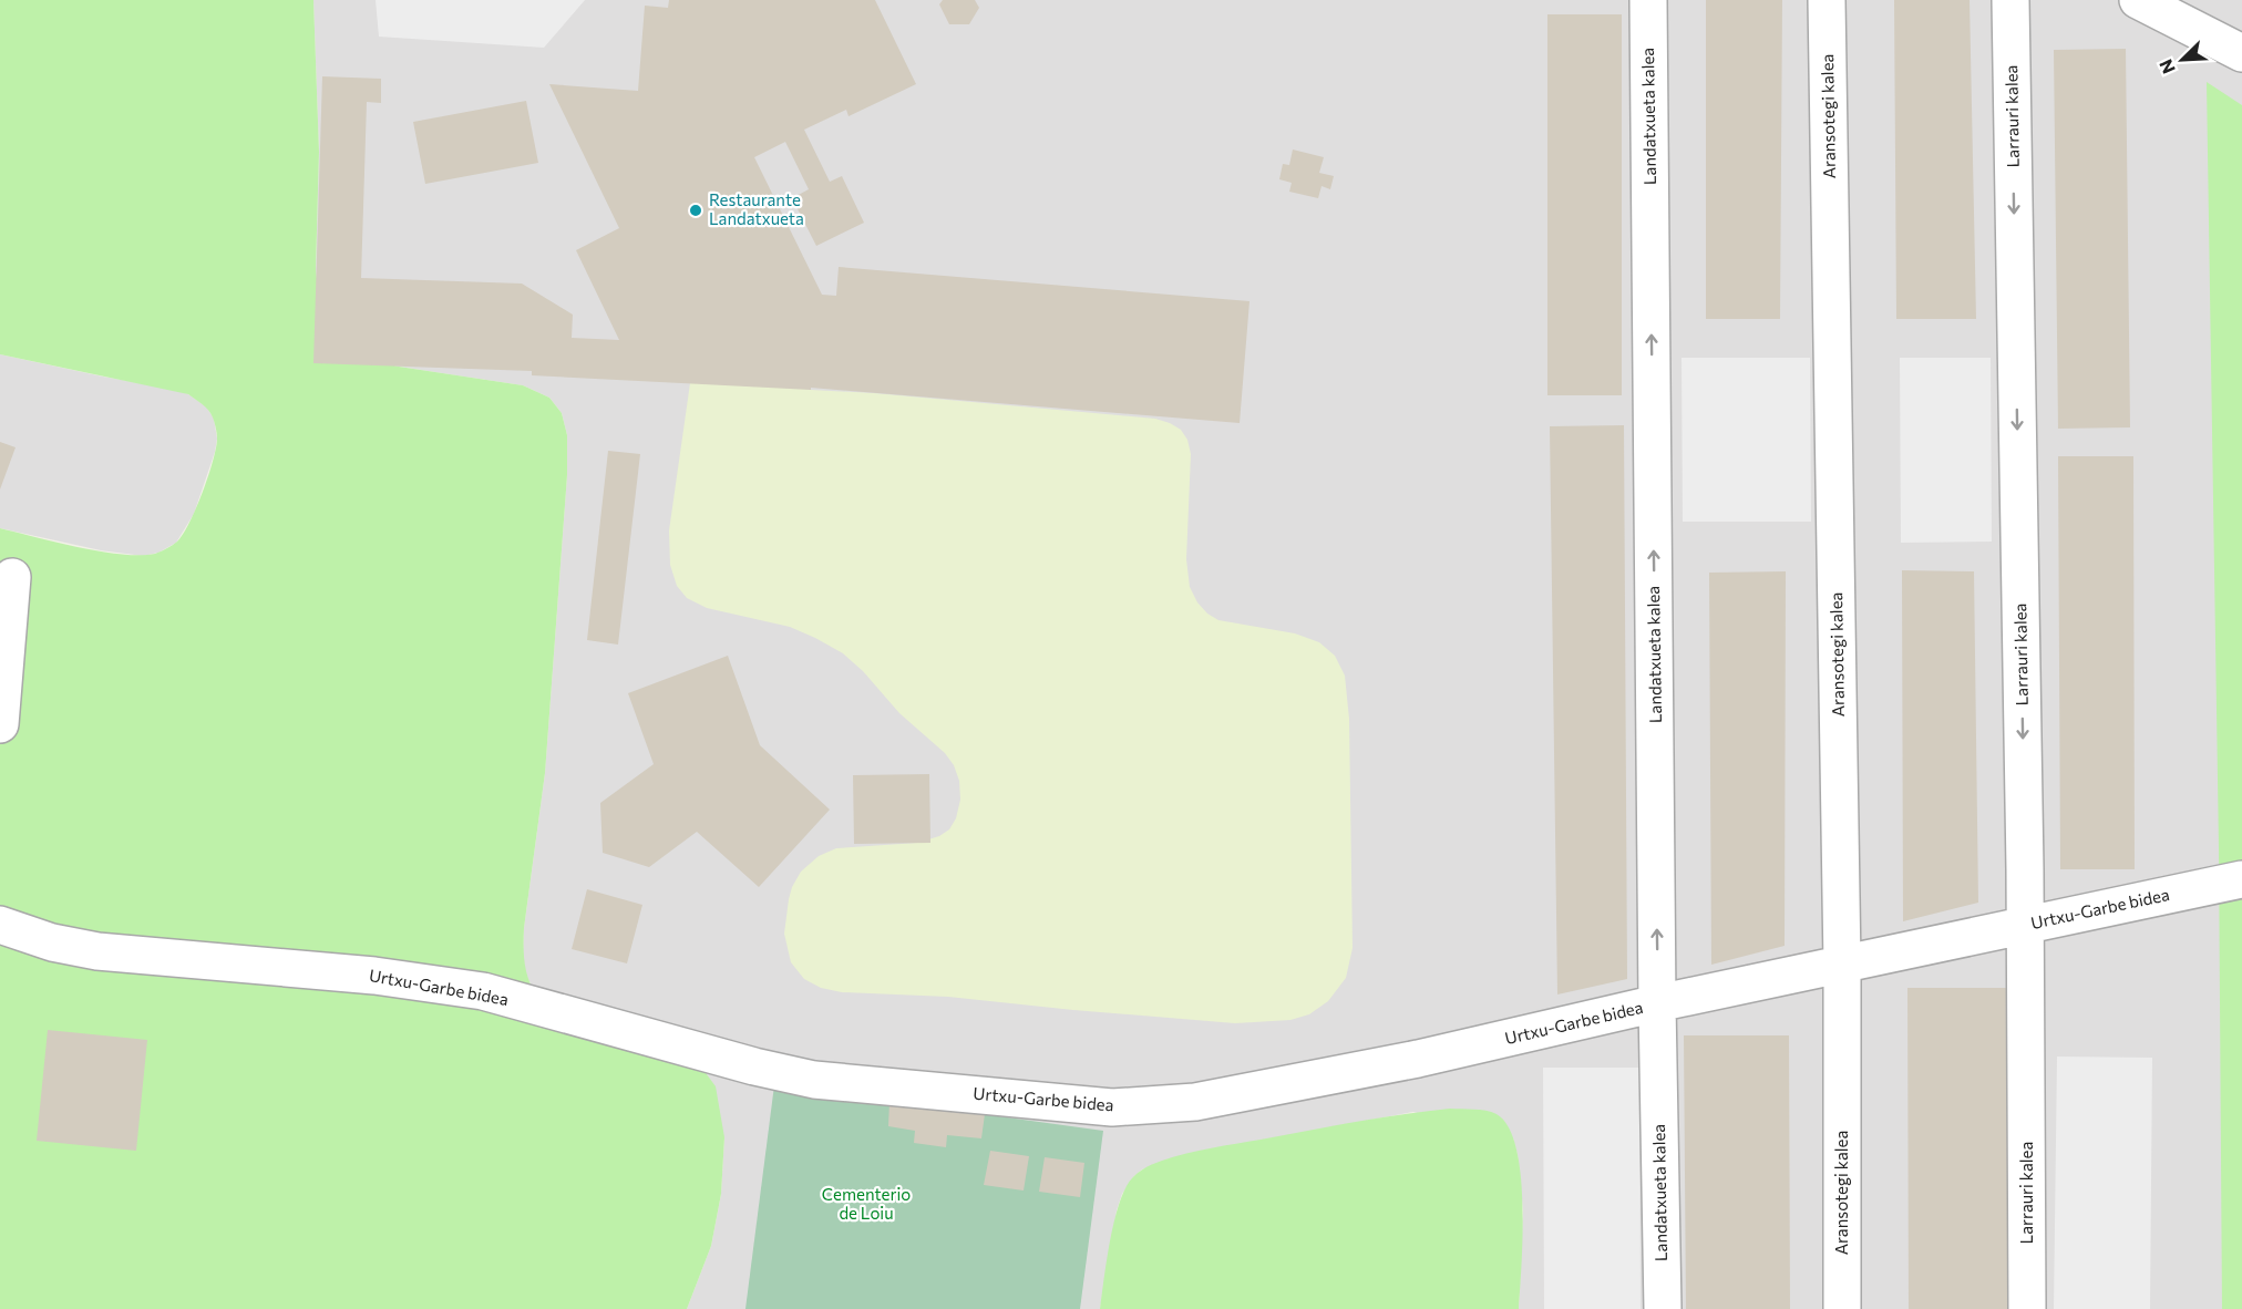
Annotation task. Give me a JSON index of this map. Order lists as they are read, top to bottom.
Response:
{
  "streets": {
    "street": [
      "Landatxueta kalea",
      "Aransotegi kalea",
      "Larrauri kalea",
      "Urtxu-Garbe bidea"
    ]
  },
  "crossings": [
    ["Landatxueta kalea", "Urtxu-Garbe bidea"],
    ["Aransotegi kalea", "Urtxu-Garbe bidea"],
    ["Larrauri kalea", "Urtxu-Garbe bidea"]
  ],
  "one_way": ["Landatxueta kalea", "Larrauri kalea"],
  "parks": ["Cementerio de Loiu"],
  "places": ["Restaurante Landatxueta"],
  "north": "bottom left"
}
